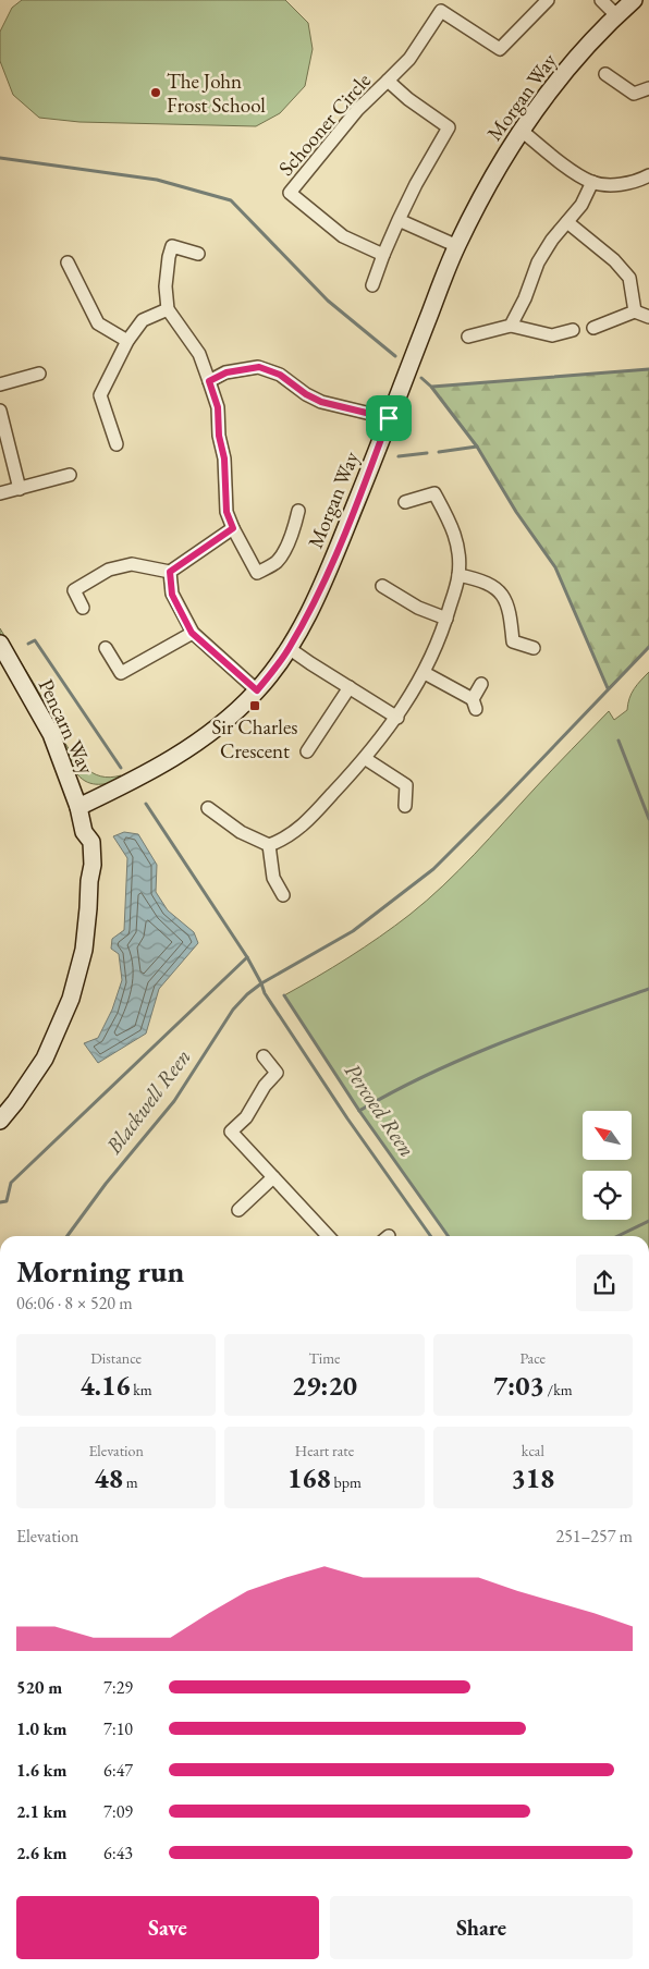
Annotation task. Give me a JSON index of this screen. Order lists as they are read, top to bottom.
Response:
{
  "streets": {
    "street": ["Morgan Way", "Schooner Circle", "Pencarn Way"]
  },
  "crossings": [
    ["Morgan Way", "Pencarn Way"]
  ],
  "water": ["Blackwell Reen", "Percoed Reen"],
  "places": {
    "other": ["The John Frost School"],
    "transit": ["Sir Charles Crescent"]
  },
  "north": "top left",
  "page": {
    "heading": ["Morning run", "06:06 · 8 × 520 m"],
    "stats": [
      ["Distance", "4.16 km"],
      ["Time", "29:20"],
      ["Pace", "7:03 /km"],
      ["Elevation", "48 m"],
      ["Heart rate", "168 bpm"],
      ["kcal", "318"]
    ],
    "chart": ["Elevation", "251–257 m"],
    "list": [
      {
        "name": "520 m",
        "note": "7:29"
      },
      {
        "name": "1.0 km",
        "note": "7:10"
      },
      {
        "name": "1.6 km",
        "note": "6:47"
      },
      {
        "name": "2.1 km",
        "note": "7:09"
      },
      {
        "name": "2.6 km",
        "note": "6:43"
      }
    ],
    "buttons": ["Save", "Share"]
  }
}
